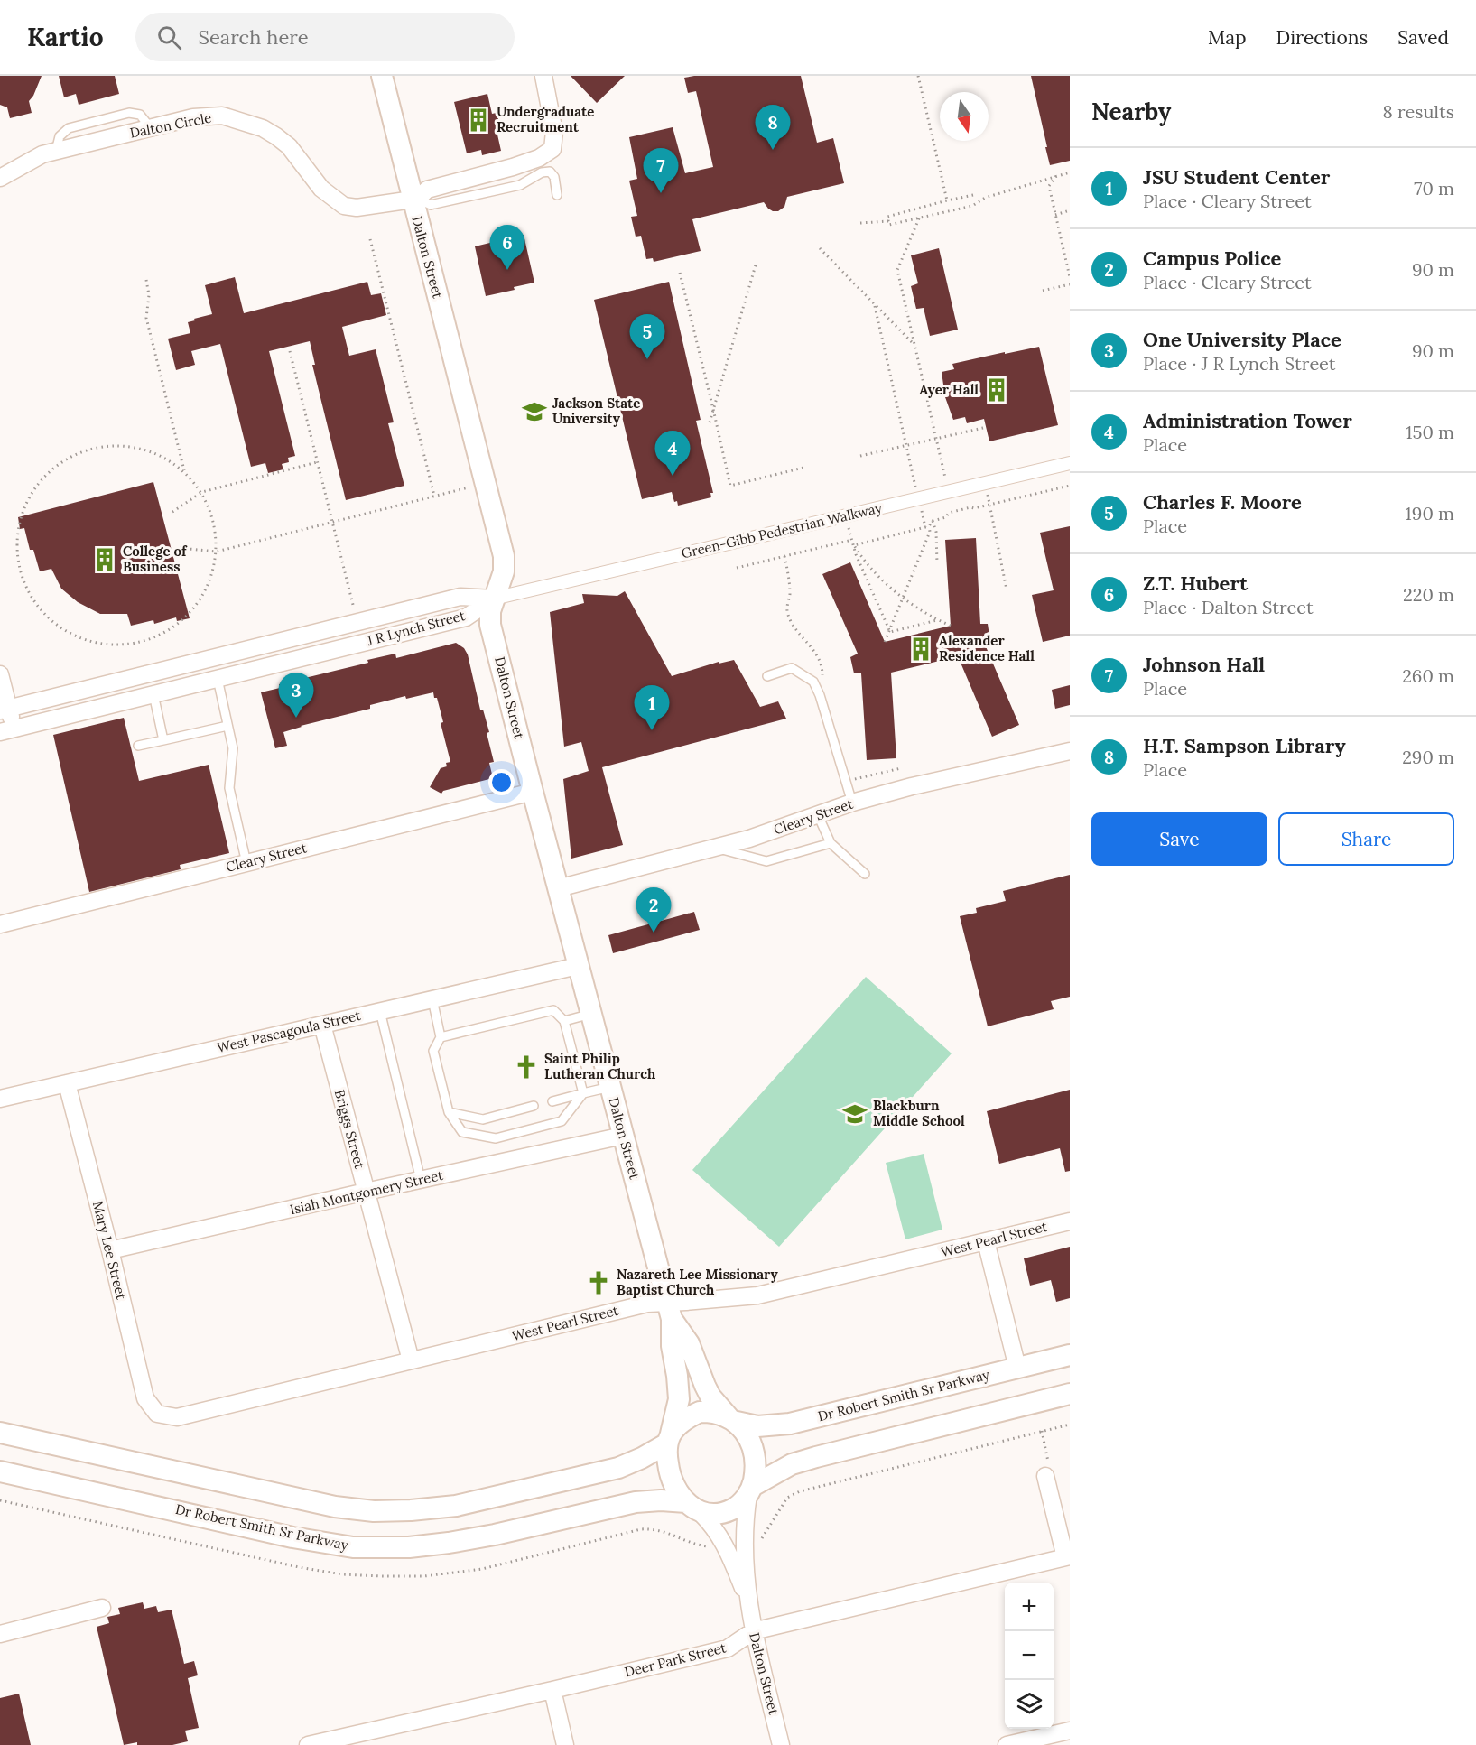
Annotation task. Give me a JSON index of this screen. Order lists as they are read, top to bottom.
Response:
{
  "streets": {
    "street": [
      "Dalton Circle",
      "Dalton Street",
      "Green-Gibb Pedestrian Walkway",
      "J R Lynch Street",
      "Cleary Street",
      "West Pascagoula Street",
      "Briggs Street",
      "Isiah Montgomery Street",
      "West Pearl Street",
      "Mary Lee Street",
      "Dr Robert Smith Sr Parkway",
      "Deer Park Street"
    ]
  },
  "crossings": [
    ["Dalton Circle", "Dalton Street"],
    ["Dalton Street", "Green-Gibb Pedestrian Walkway"],
    ["Dalton Street", "J R Lynch Street"],
    ["Dalton Street", "Cleary Street"],
    ["Dalton Street", "West Pascagoula Street"],
    ["Dalton Street", "Isiah Montgomery Street"],
    ["Dalton Street", "West Pearl Street"],
    ["Dalton Street", "Dr Robert Smith Sr Parkway"],
    ["Dalton Street", "Deer Park Street"],
    ["Green-Gibb Pedestrian Walkway", "J R Lynch Street"],
    ["West Pascagoula Street", "Briggs Street"],
    ["West Pascagoula Street", "Mary Lee Street"],
    ["Briggs Street", "Isiah Montgomery Street"],
    ["Briggs Street", "West Pearl Street"],
    ["Isiah Montgomery Street", "Mary Lee Street"],
    ["West Pearl Street", "Mary Lee Street"]
  ],
  "places": {
    "building": [
      "Undergraduate Recruitment",
      "Ayer Hall",
      "College of Business",
      "Alexander Residence Hall"
    ],
    "school or university": ["Jackson State University", "Blackburn Middle School"],
    "church": ["Saint Philip Lutheran Church", "Nazareth Lee Missionary Baptist Church"]
  },
  "north": "bottom",
  "page": {
    "header": "Kartio",
    "search": "Search here",
    "nav": ["Map", "Directions", "Saved"],
    "heading": ["Nearby", "8 results"],
    "pins": [
      "8",
      "7",
      "6",
      "5",
      "4",
      "3",
      "1",
      "2"
    ],
    "list": [
      {
        "mark": "1",
        "name": "JSU Student Center",
        "note": "Place · Cleary Street",
        "value": "70 m"
      },
      {
        "mark": "2",
        "name": "Campus Police",
        "note": "Place · Cleary Street",
        "value": "90 m"
      },
      {
        "mark": "3",
        "name": "One University Place",
        "note": "Place · J R Lynch Street",
        "value": "90 m"
      },
      {
        "mark": "4",
        "name": "Administration Tower",
        "note": "Place",
        "value": "150 m"
      },
      {
        "mark": "5",
        "name": "Charles F. Moore",
        "note": "Place",
        "value": "190 m"
      },
      {
        "mark": "6",
        "name": "Z.T. Hubert",
        "note": "Place · Dalton Street",
        "value": "220 m"
      },
      {
        "mark": "7",
        "name": "Johnson Hall",
        "note": "Place",
        "value": "260 m"
      },
      {
        "mark": "8",
        "name": "H.T. Sampson Library",
        "note": "Place",
        "value": "290 m"
      }
    ],
    "buttons": ["Save", "Share"],
    "map_buttons": ["+", "−"]
  }
}
